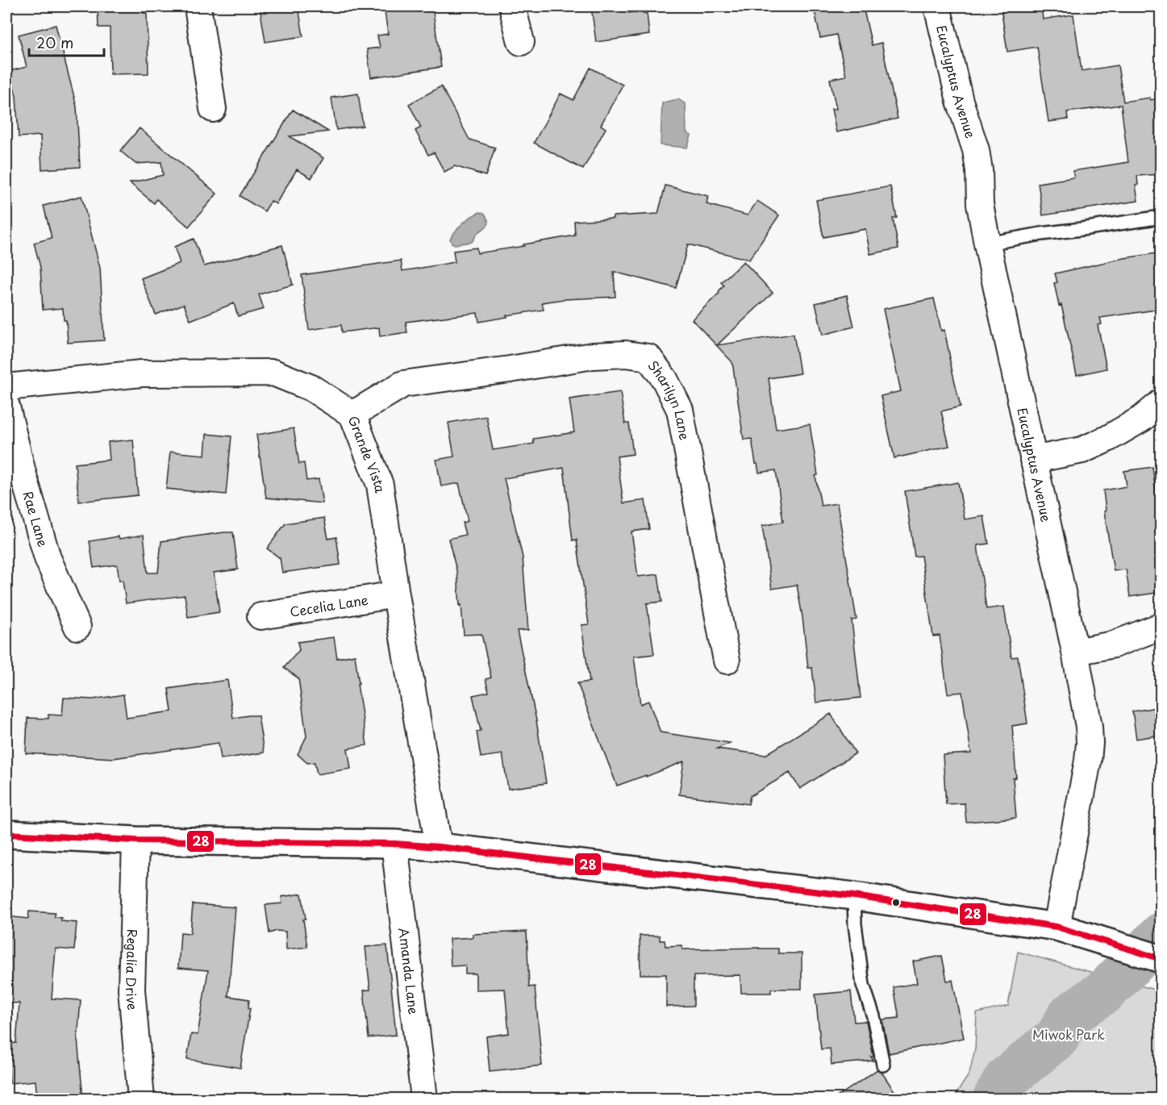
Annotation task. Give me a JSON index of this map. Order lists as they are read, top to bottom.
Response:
{
  "streets": {
    "street": [
      "Eucalyptus Avenue",
      "Sharilyn Lane",
      "Grande Vista",
      "Rae Lane",
      "Cecelia Lane",
      "Regalia Drive",
      "Amanda Lane"
    ]
  },
  "crossings": [
    ["Sharilyn Lane", "Grande Vista"],
    ["Grande Vista", "Cecelia Lane"]
  ],
  "parks": ["Miwok Park"],
  "lines": ["transit line 28"],
  "scale_bar": "20 m"
}
